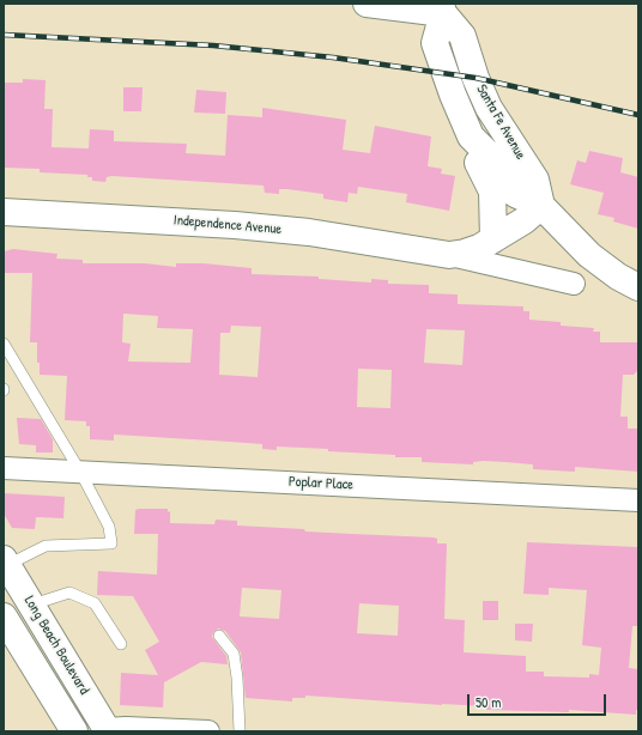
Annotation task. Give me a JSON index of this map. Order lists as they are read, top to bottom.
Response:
{
  "streets": {
    "main road": ["Santa Fe Avenue", "Independence Avenue", "Long Beach Boulevard"],
    "street": ["Poplar Place"]
  },
  "crossings": [
    ["Santa Fe Avenue", "Independence Avenue"]
  ],
  "scale_bar": "50 m"
}
